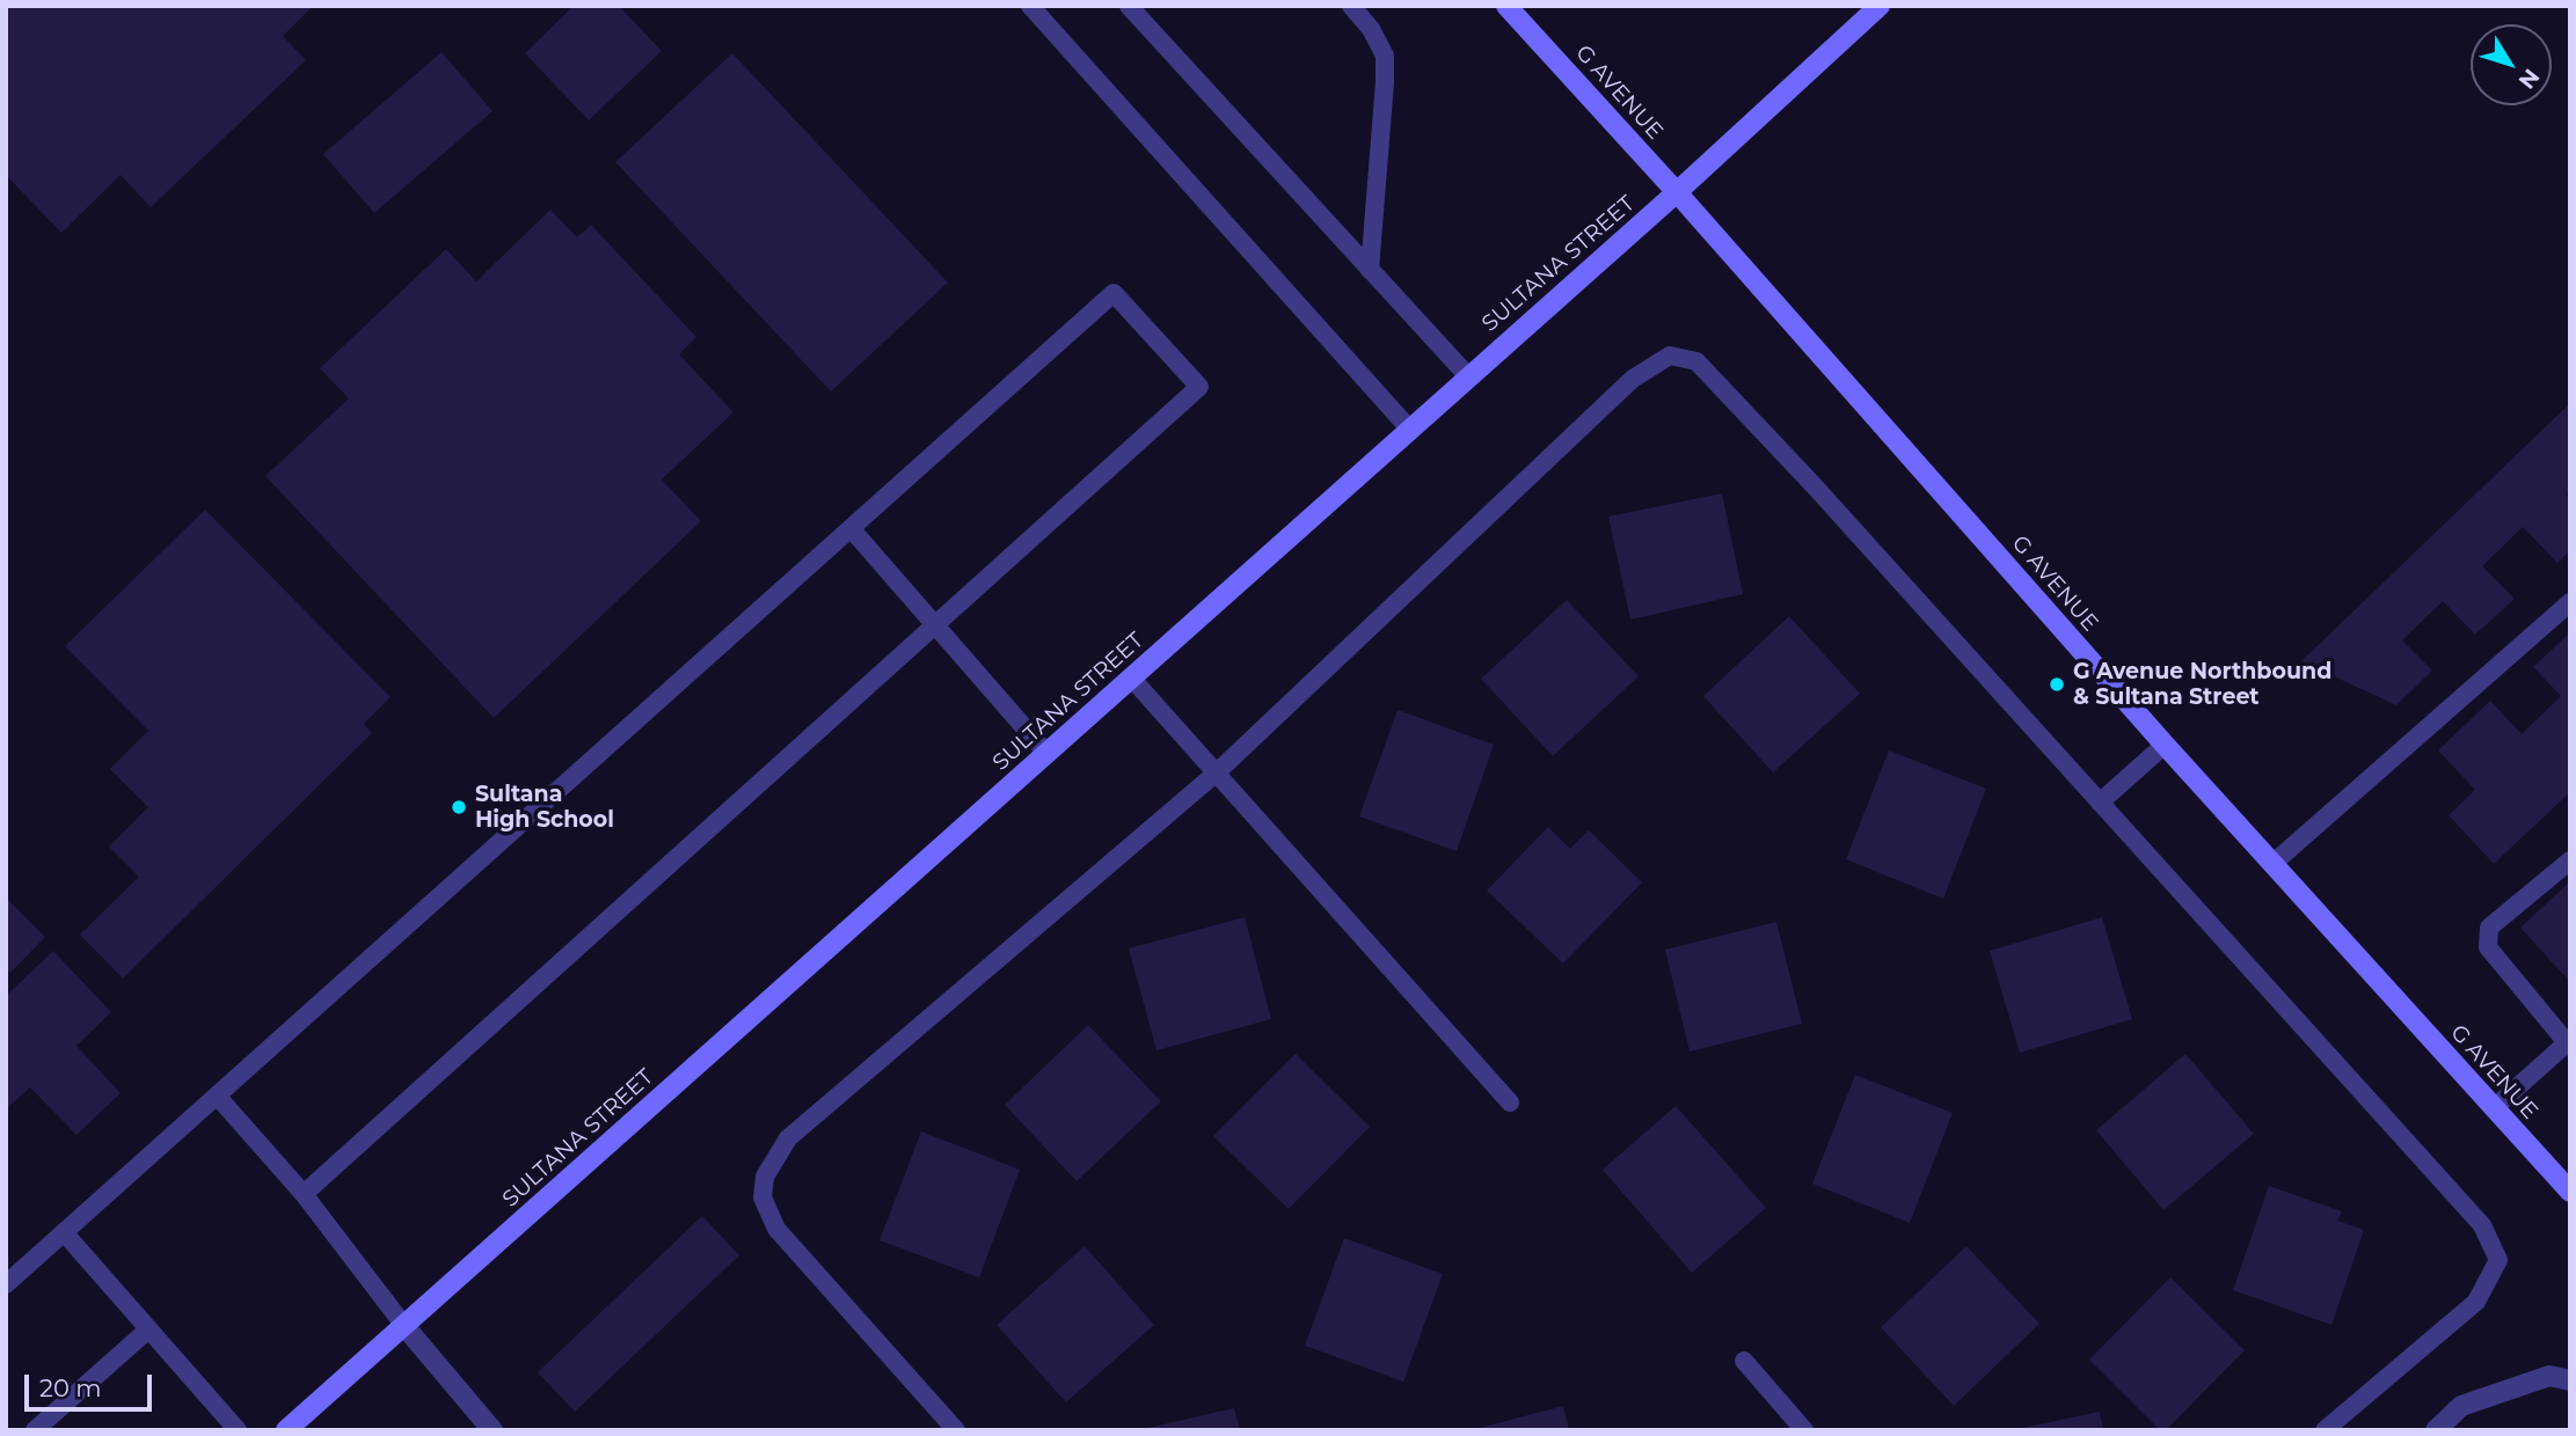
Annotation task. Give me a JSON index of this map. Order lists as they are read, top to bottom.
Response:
{
  "streets": {
    "street": ["G AVENUE", "SULTANA STREET"]
  },
  "crossings": [
    ["G AVENUE", "SULTANA STREET"]
  ],
  "places": ["G Avenue Northbound & Sultana Street", "Sultana High School"],
  "scale_bar": "20 m",
  "north": "bottom right"
}
